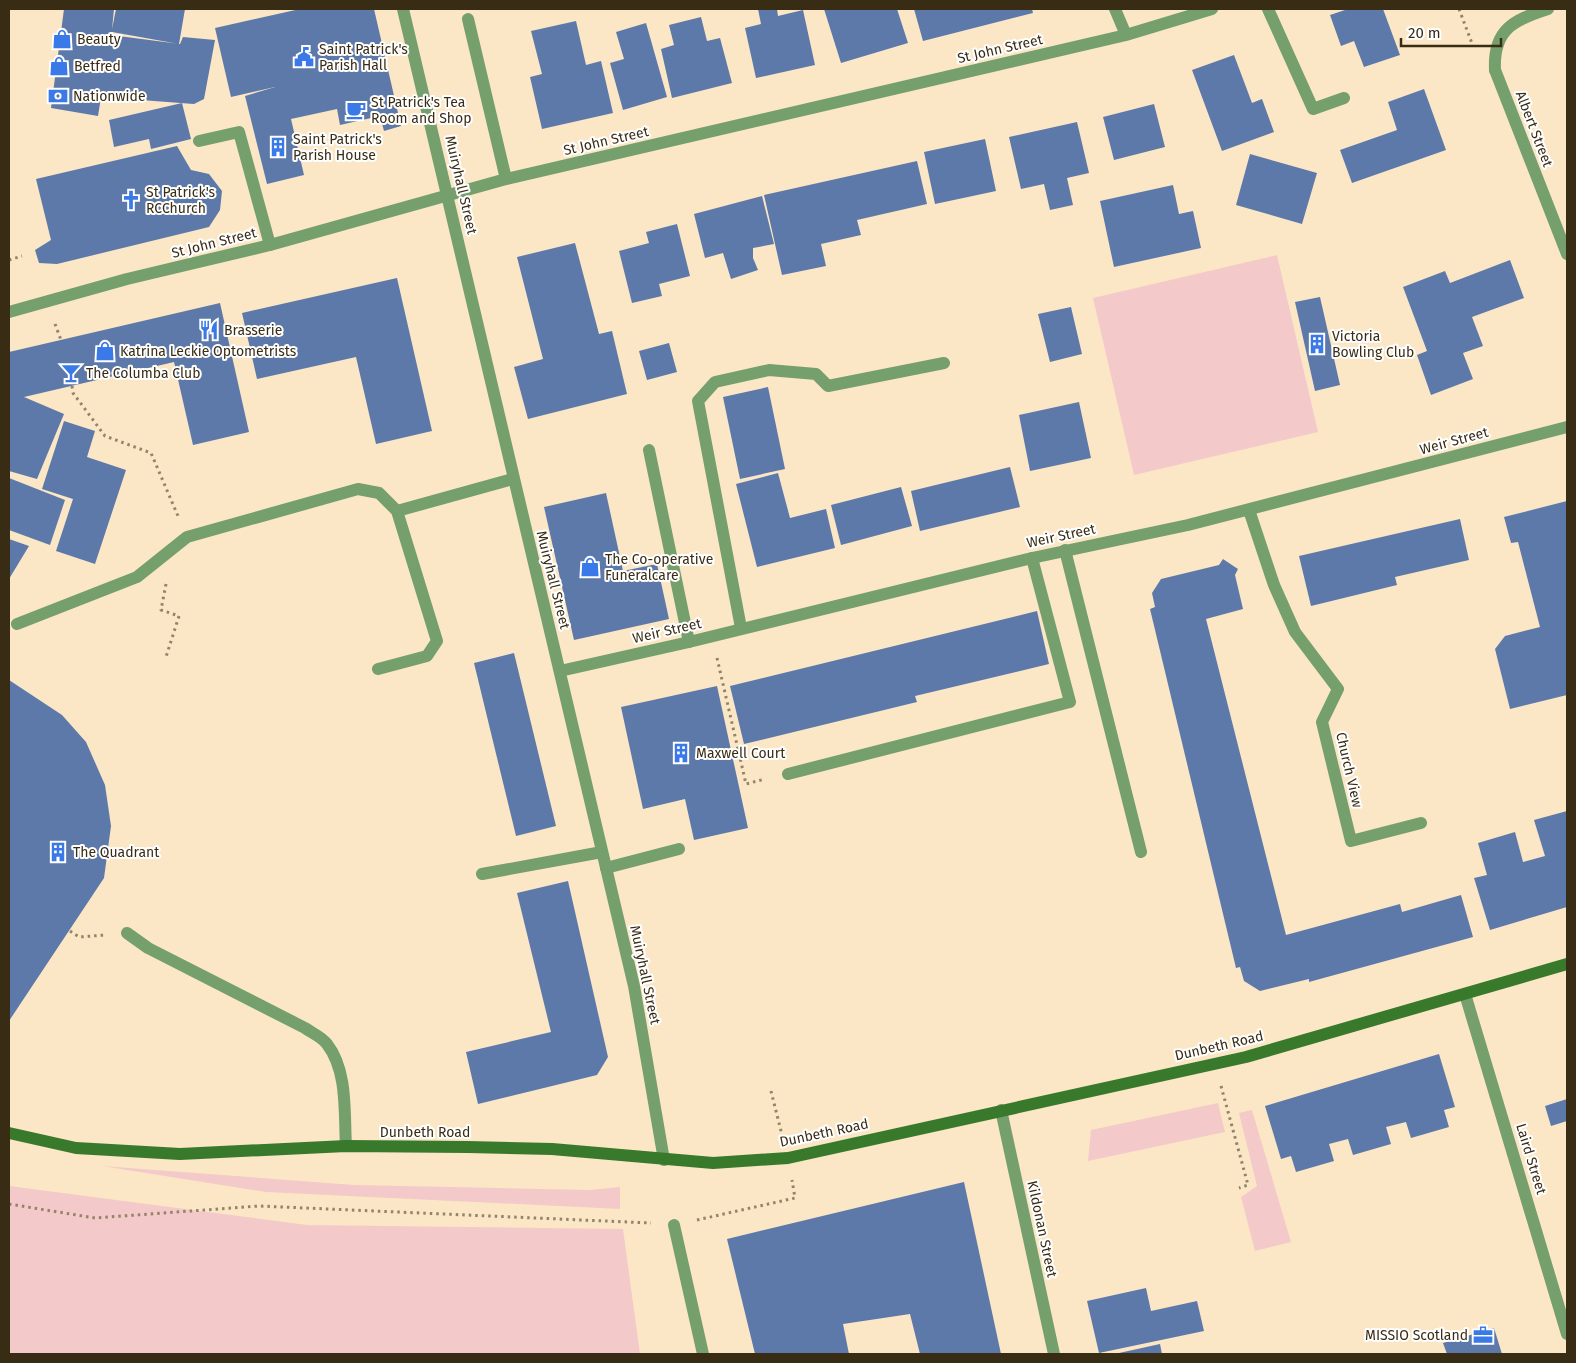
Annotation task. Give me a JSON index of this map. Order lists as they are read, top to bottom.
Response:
{
  "streets": {
    "main road": ["Dunbeth Road"],
    "street": [
      "St John Street",
      "Albert Street",
      "Muiryhall Street",
      "Weir Street",
      "Church View",
      "Laird Street",
      "Kildonan Street"
    ]
  },
  "crossings": [
    ["St John Street", "Muiryhall Street"],
    ["Muiryhall Street", "Weir Street"],
    ["Muiryhall Street", "Dunbeth Road"],
    ["Weir Street", "Church View"],
    ["Dunbeth Road", "Laird Street"],
    ["Dunbeth Road", "Kildonan Street"]
  ],
  "places": {
    "shop": [
      "Beauty",
      "Betfred",
      "Katrina Leckie Optometrists",
      "The Co-operative Funeralcare"
    ],
    "public building": ["Saint Patrick's Parish Hall"],
    "bank": ["Nationwide"],
    "cafe": ["St Patrick's Tea Room and Shop"],
    "building": [
      "Saint Patrick's Parish House",
      "Victoria Bowling Club",
      "Maxwell Court",
      "The Quadrant"
    ],
    "church": ["St Patrick's RCChurch"],
    "restaurant": ["Brasserie"],
    "bar": ["The Columba Club"],
    "office": ["MISSIO Scotland"]
  },
  "scale_bar": "20 m"
}
